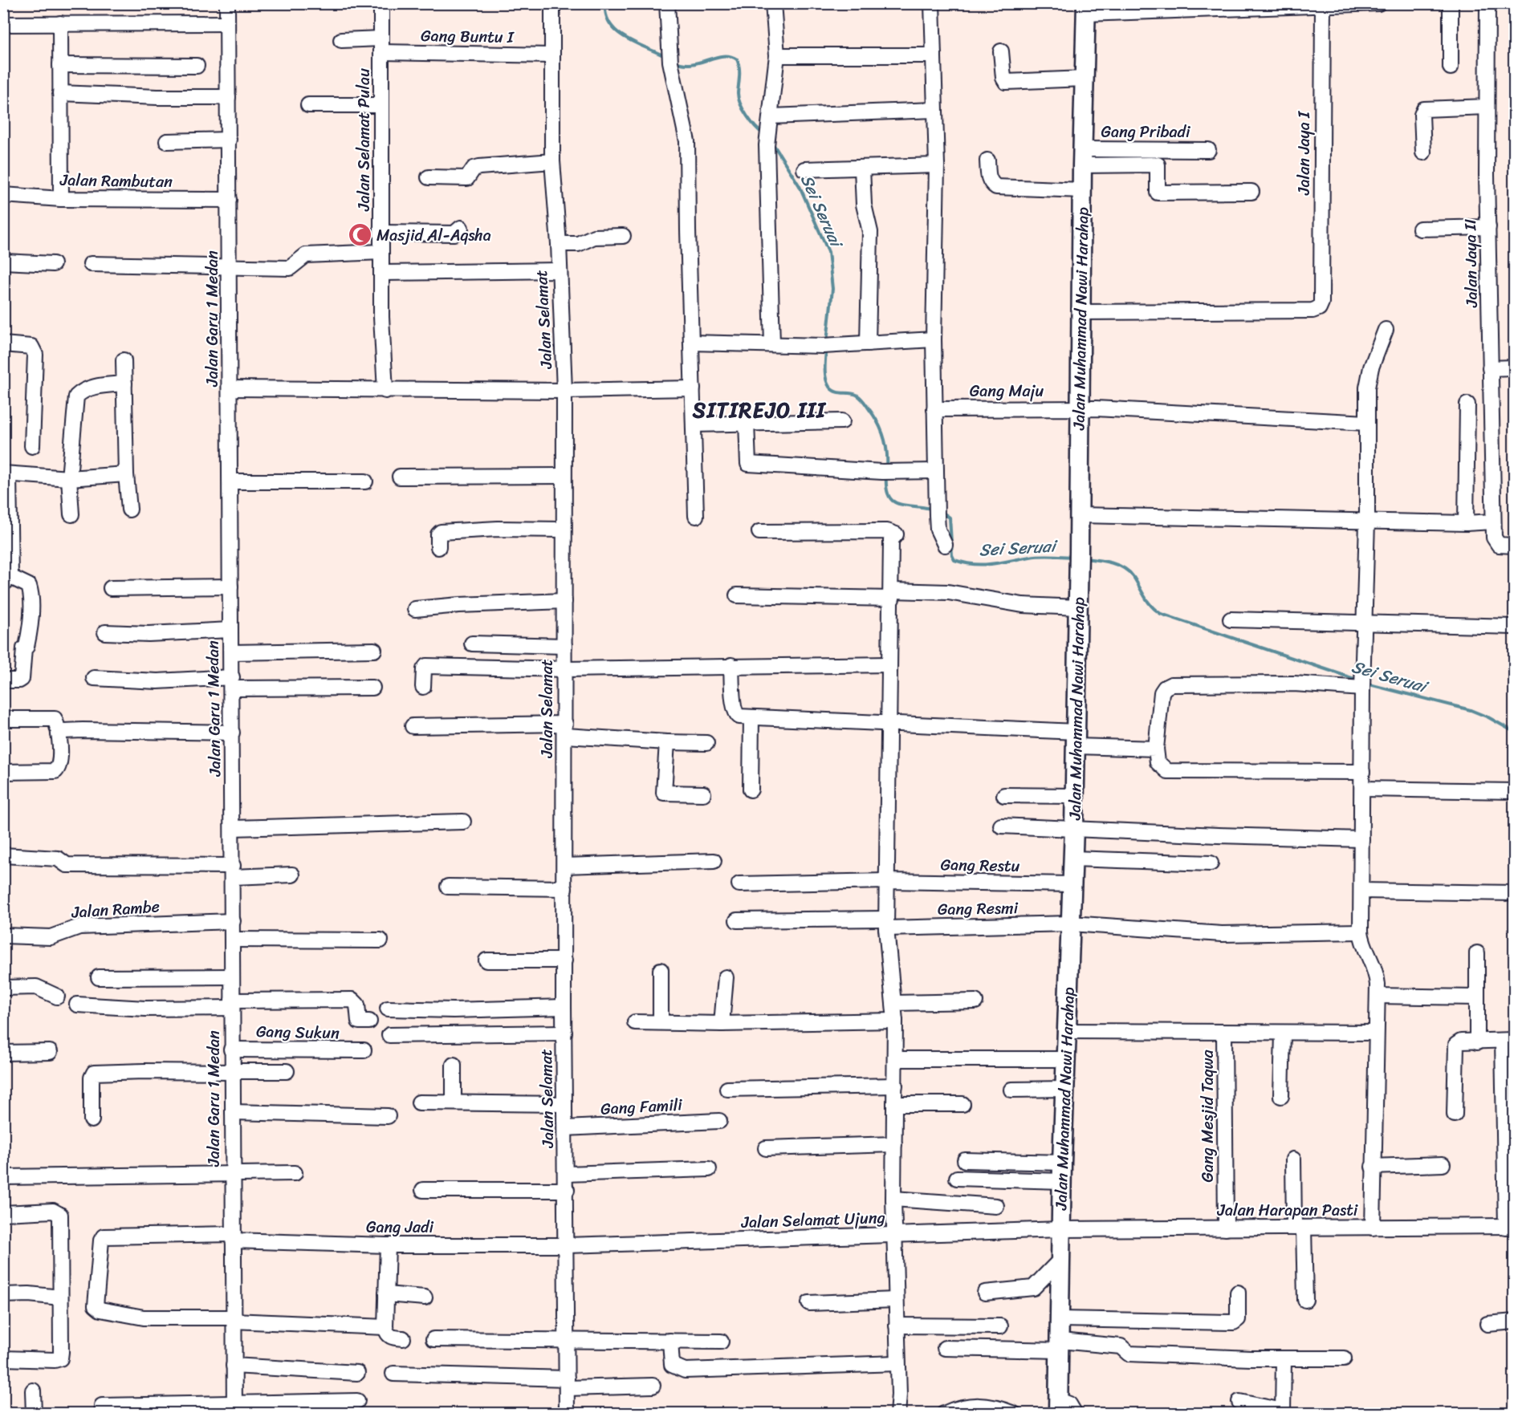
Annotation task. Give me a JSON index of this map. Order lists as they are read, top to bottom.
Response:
{
  "streets": {
    "main road": ["Jalan Muhammad Nawi Harahap"],
    "street": [
      "Gang Buntu I",
      "Gang Pribadi",
      "Jalan Selamat Pulau",
      "Jalan Jaya I",
      "Jalan Rambutan",
      "Jalan Jaya II",
      "Jalan Garu 1 Medan",
      "Jalan Selamat",
      "Gang Maju",
      "Gang Restu",
      "Gang Resmi",
      "Jalan Rambe",
      "Gang Sukun",
      "Gang Famili",
      "Gang Mesjid Taqwa",
      "Jalan Harapan Pasti",
      "Jalan Selamat Ujung",
      "Gang Jadi"
    ]
  },
  "crossings": [
    ["Gang Buntu I", "Jalan Selamat Pulau"],
    ["Gang Buntu I", "Jalan Selamat"],
    ["Gang Pribadi", "Jalan Muhammad Nawi Harahap"],
    ["Jalan Jaya I", "Jalan Muhammad Nawi Harahap"],
    ["Jalan Rambutan", "Jalan Garu 1 Medan"],
    ["Jalan Garu 1 Medan", "Jalan Rambe"],
    ["Jalan Garu 1 Medan", "Gang Sukun"],
    ["Jalan Garu 1 Medan", "Gang Jadi"],
    ["Jalan Muhammad Nawi Harahap", "Gang Maju"],
    ["Jalan Muhammad Nawi Harahap", "Gang Restu"],
    ["Jalan Muhammad Nawi Harahap", "Gang Resmi"],
    ["Jalan Muhammad Nawi Harahap", "Jalan Harapan Pasti"],
    ["Jalan Muhammad Nawi Harahap", "Jalan Selamat Ujung"],
    ["Jalan Selamat", "Gang Famili"],
    ["Jalan Selamat", "Jalan Selamat Ujung"],
    ["Jalan Selamat", "Gang Jadi"],
    ["Gang Mesjid Taqwa", "Jalan Harapan Pasti"],
    ["Jalan Harapan Pasti", "Jalan Selamat Ujung"],
    ["Jalan Selamat Ujung", "Gang Jadi"]
  ],
  "districts": ["SITIREJO III"],
  "water": ["Sei Seruai"],
  "places": {
    "mosque": ["Masjid Al-Aqsha"]
  }
}
